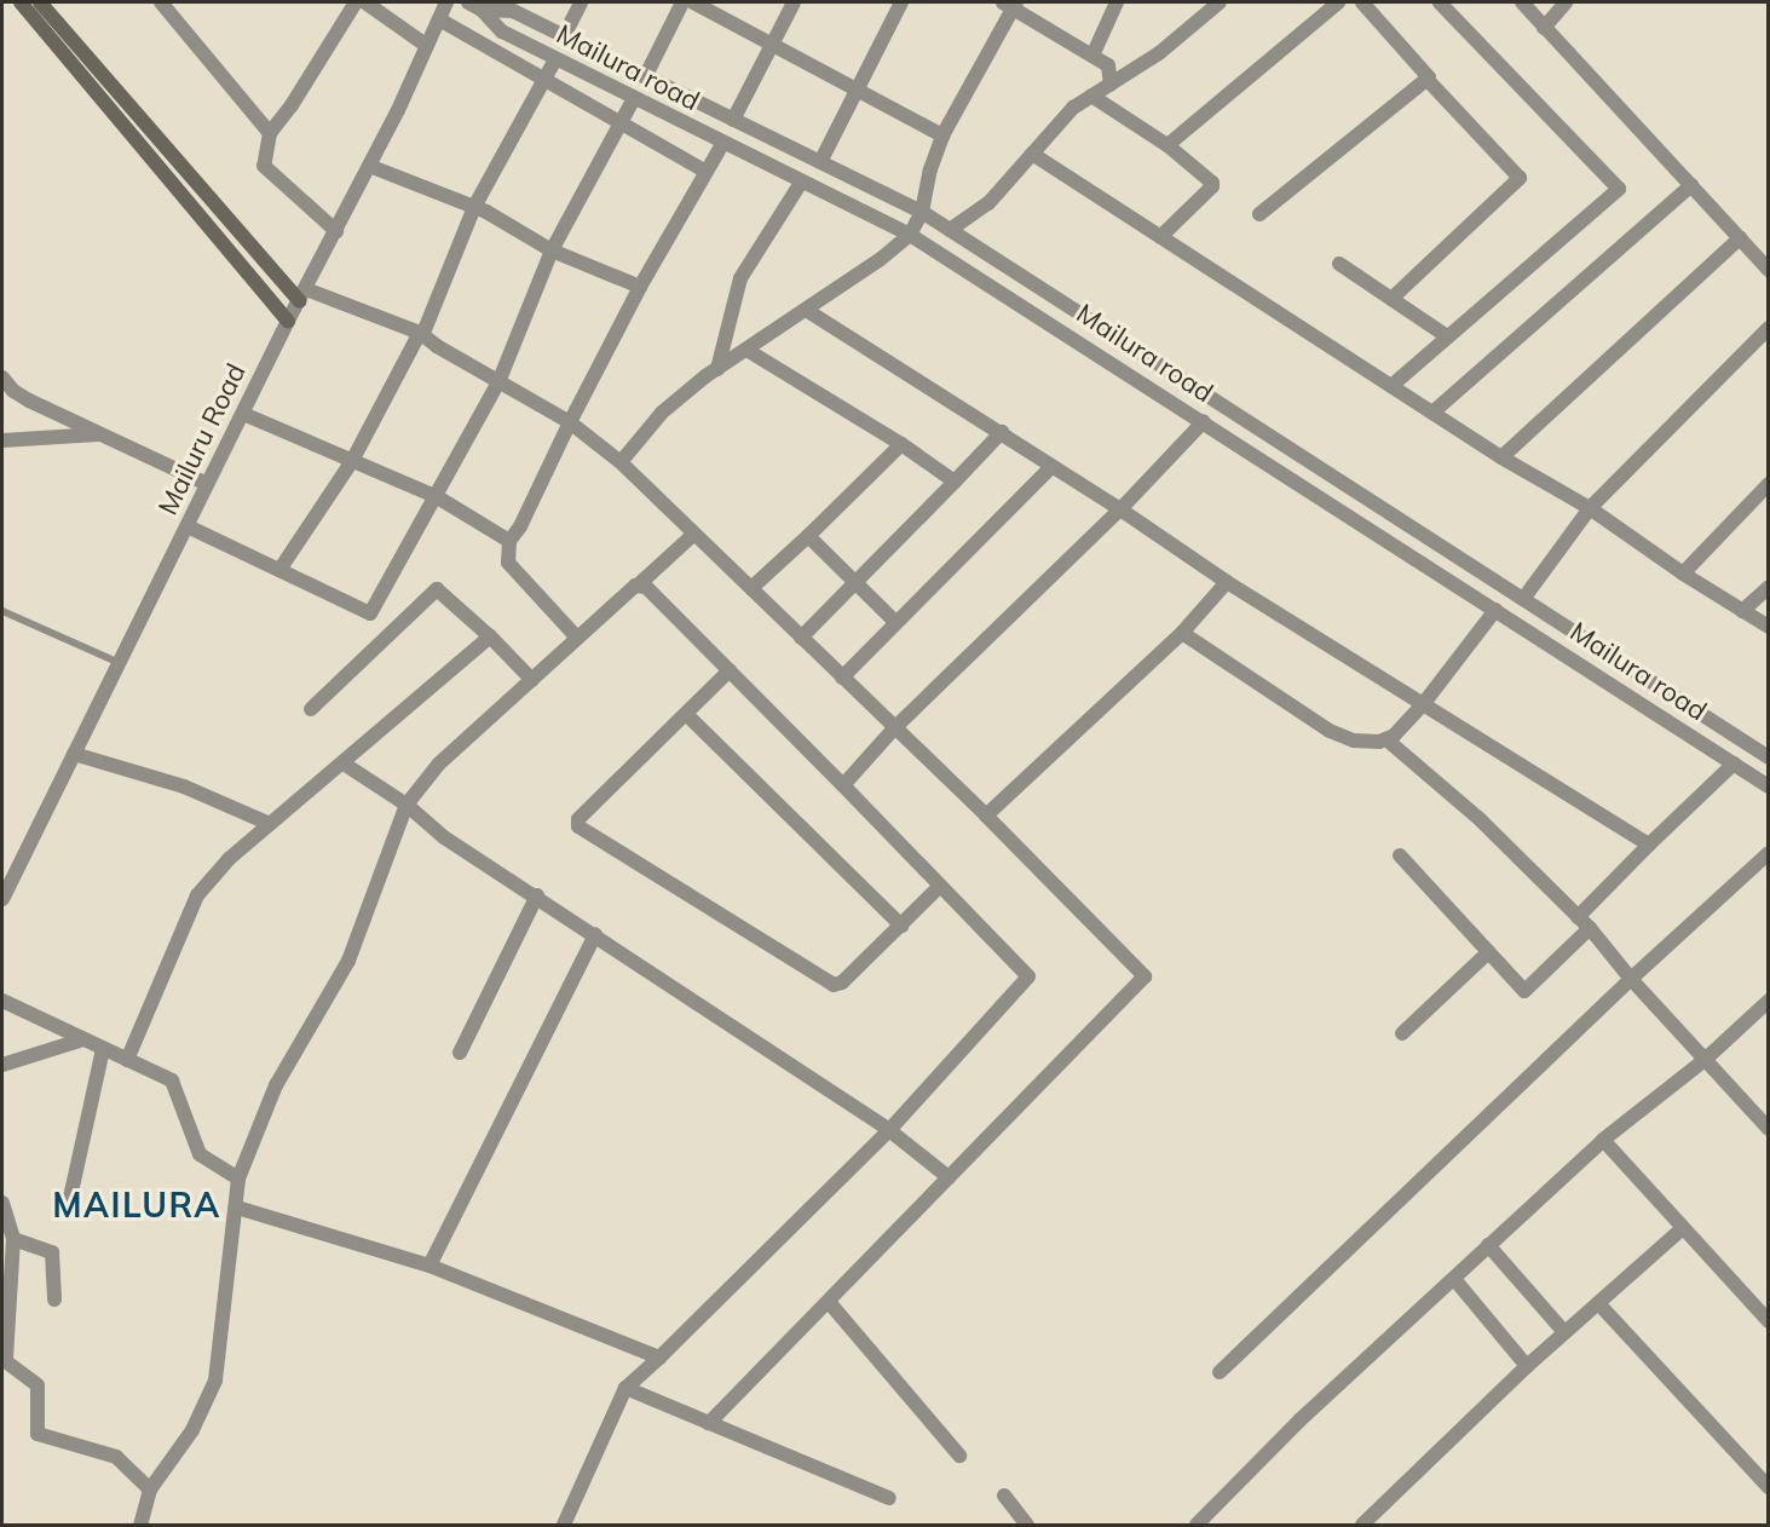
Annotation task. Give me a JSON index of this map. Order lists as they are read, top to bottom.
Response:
{
  "streets": {
    "street": ["Mailura road", "Mailuru Road"]
  },
  "districts": ["MAILURA"]
}
